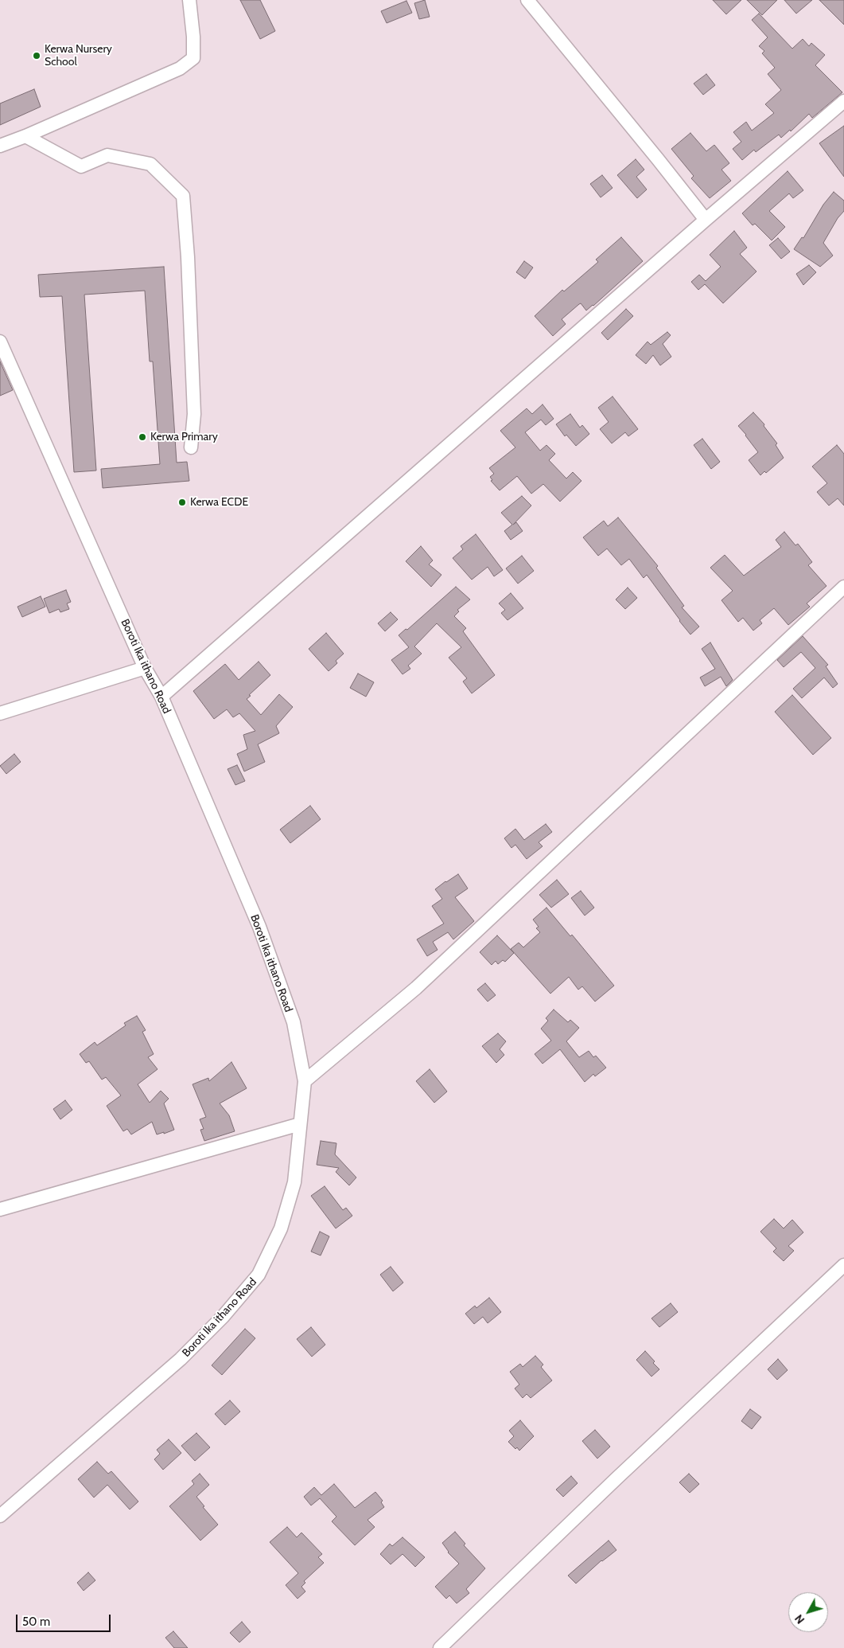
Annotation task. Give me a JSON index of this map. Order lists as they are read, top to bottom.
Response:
{
  "streets": {
    "street": ["Boroti Ika ithano Road"]
  },
  "places": ["Kerwa Nursery School", "Kerwa Primary", "Kerwa ECDE"],
  "scale_bar": "50 m",
  "north": "bottom left"
}
